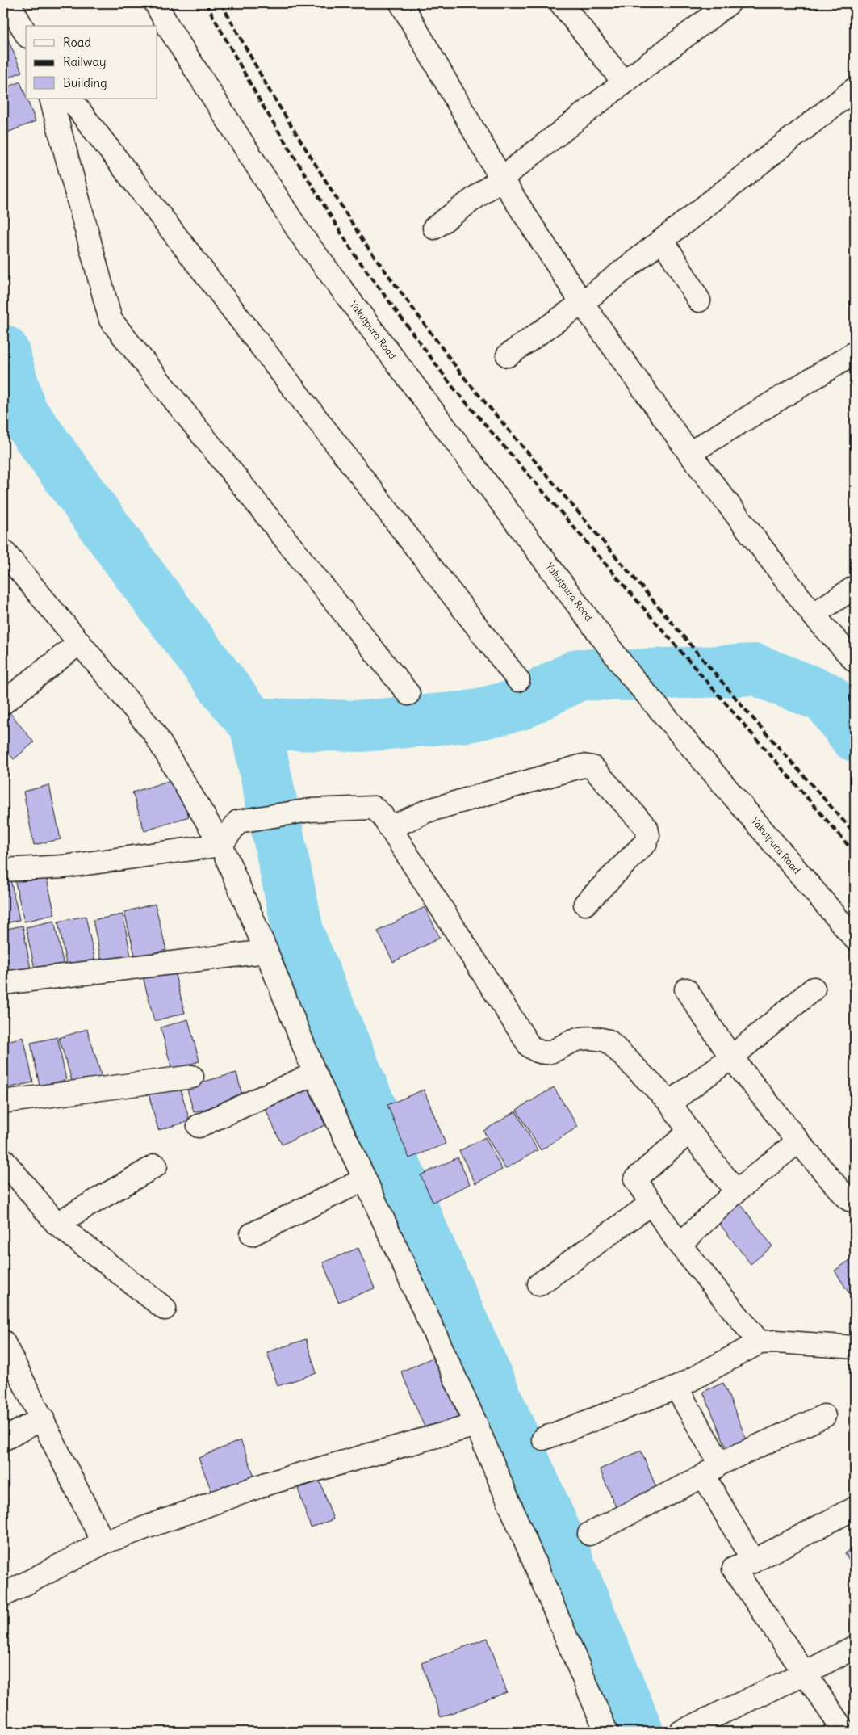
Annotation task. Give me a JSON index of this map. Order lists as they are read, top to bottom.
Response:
{
  "streets": {
    "street": ["Yakutpura Road"]
  },
  "legend": ["Road", "Railway", "Building"]
}
